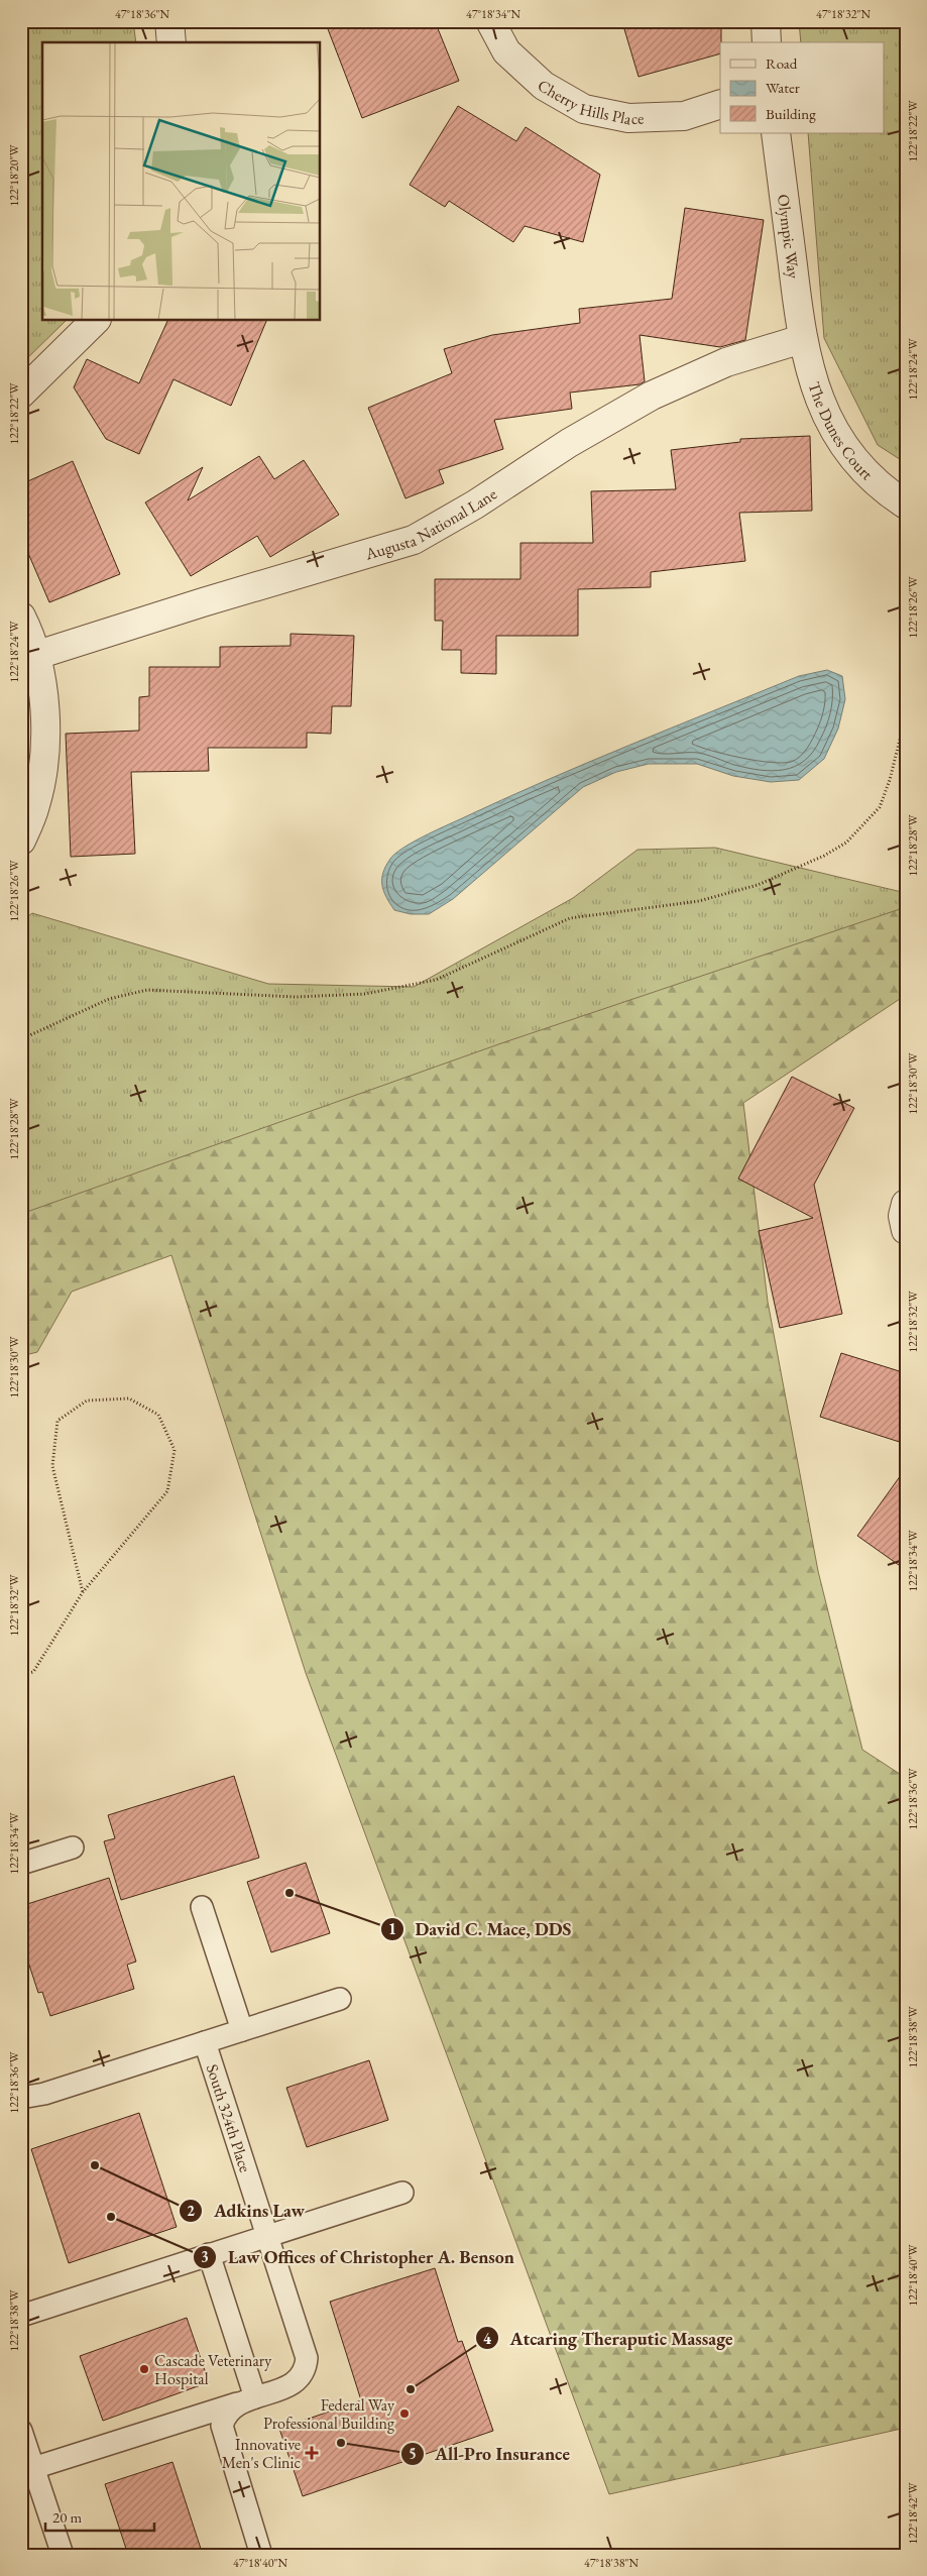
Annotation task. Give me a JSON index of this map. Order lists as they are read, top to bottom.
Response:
{
  "streets": {
    "street": [
      "Cherry Hills Place",
      "Olympic Way",
      "The Dunes Court",
      "Augusta National Lane"
    ],
    "lane": ["South 324th Place"]
  },
  "crossings": [
    ["Olympic Way", "The Dunes Court"],
    ["Olympic Way", "Augusta National Lane"],
    ["The Dunes Court", "Augusta National Lane"]
  ],
  "places": {
    "other": [
      "David C. Mace, DDS",
      "Adkins Law",
      "Law Offices of Christopher A. Benson",
      "Cascade Veterinary Hospital",
      "Atcaring Theraputic Massage",
      "Federal Way Professional Building",
      "All-Pro Insurance"
    ],
    "health": ["Innovative Men's Clinic"]
  },
  "legend": ["Road", "Water", "Building"],
  "scale_bar": "20 m",
  "coordinates": [
    "47°18'36\"N",
    "47°18'34\"N",
    "47°18'32\"N",
    "122°18'22\"W",
    "122°18'20\"W",
    "122°18'24\"W",
    "122°18'26\"W",
    "122°18'28\"W",
    "122°18'30\"W",
    "122°18'32\"W",
    "122°18'34\"W",
    "122°18'36\"W",
    "122°18'38\"W",
    "122°18'40\"W",
    "122°18'42\"W",
    "47°18'40\"N",
    "47°18'38\"N"
  ]
}
